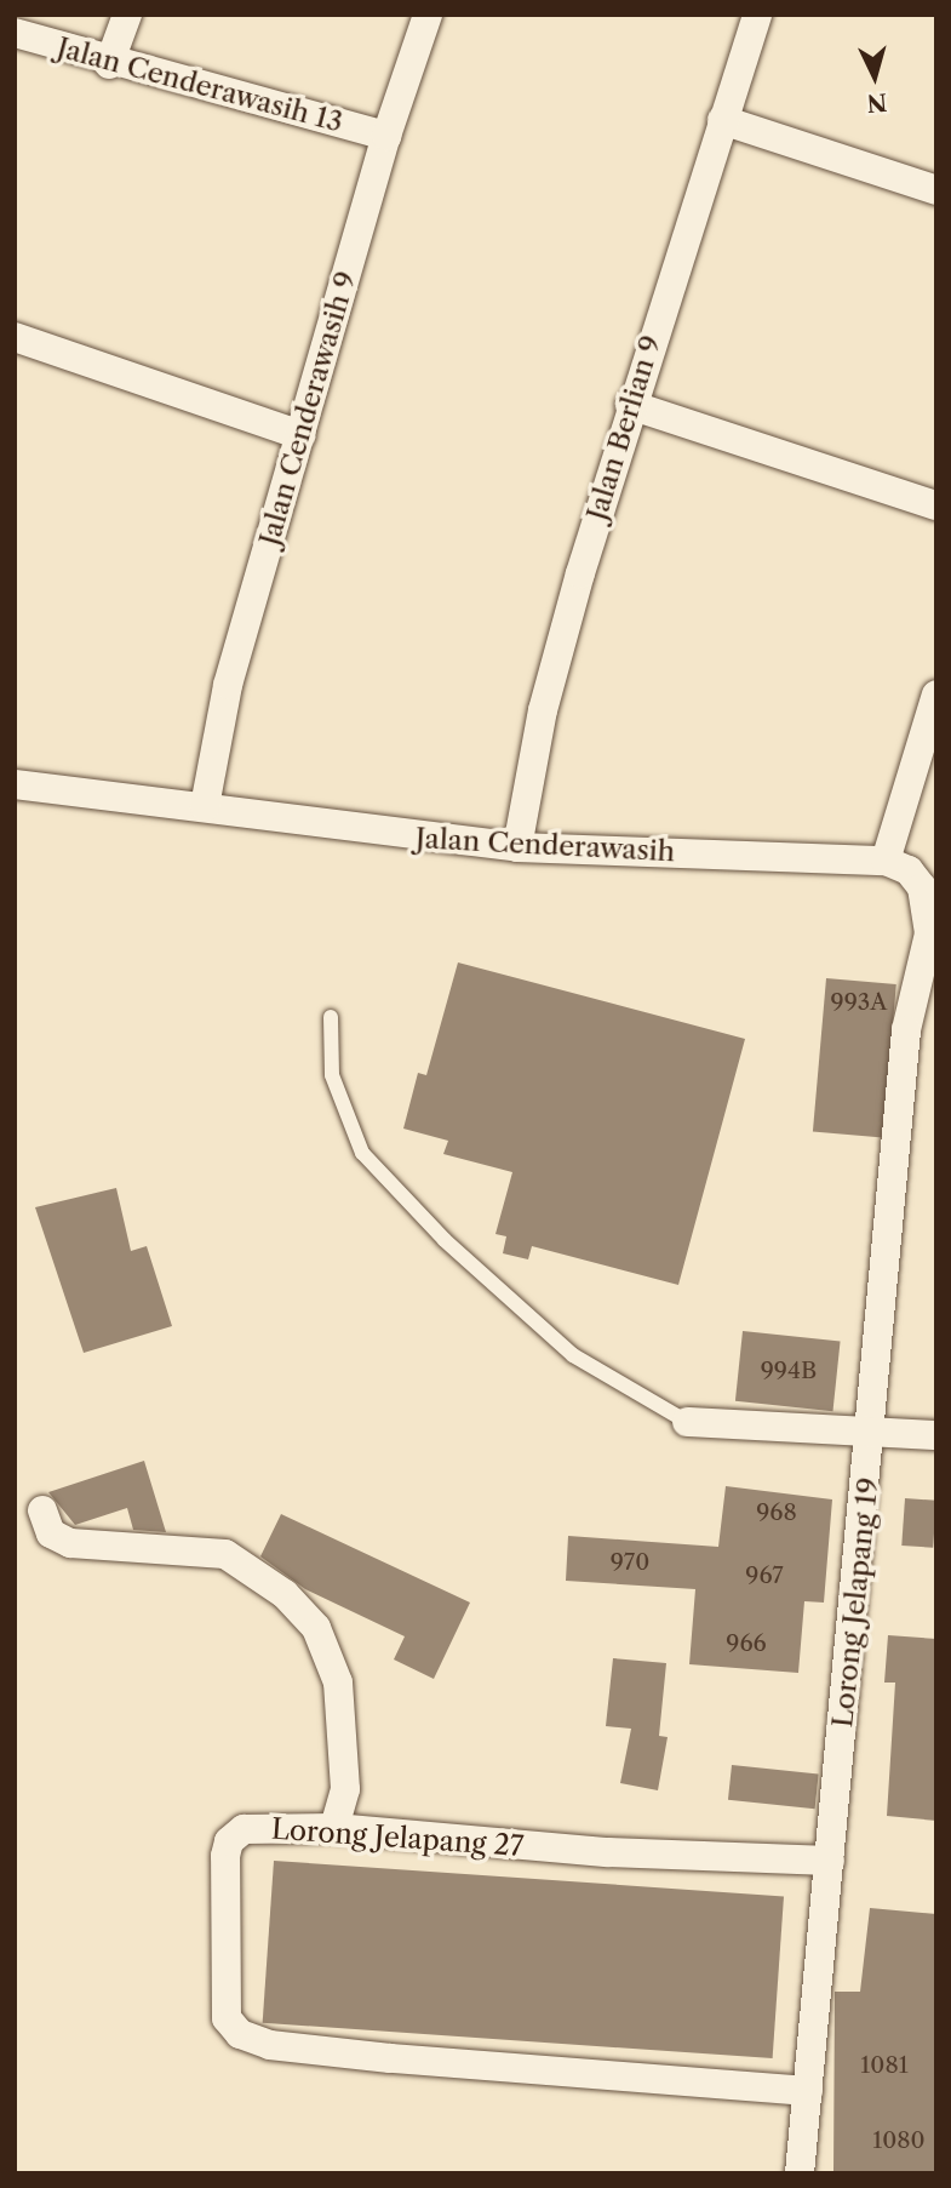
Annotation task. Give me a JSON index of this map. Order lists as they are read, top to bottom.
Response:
{
  "streets": {
    "street": [
      "Jalan Cenderawasih 13",
      "Jalan Cenderawasih 9",
      "Jalan Berlian 9",
      "Jalan Cenderawasih",
      "Lorong Jelapang 19",
      "Lorong Jelapang 27"
    ]
  },
  "crossings": [
    ["Jalan Cenderawasih 13", "Jalan Cenderawasih 9"],
    ["Jalan Cenderawasih 9", "Jalan Cenderawasih"],
    ["Jalan Berlian 9", "Jalan Cenderawasih"],
    ["Jalan Cenderawasih", "Lorong Jelapang 19"],
    ["Lorong Jelapang 19", "Lorong Jelapang 27"]
  ],
  "house_numbers": [
    "993A",
    "994B",
    "968",
    "970",
    "967",
    "966",
    "1081",
    "1080"
  ],
  "north": "bottom"
}
